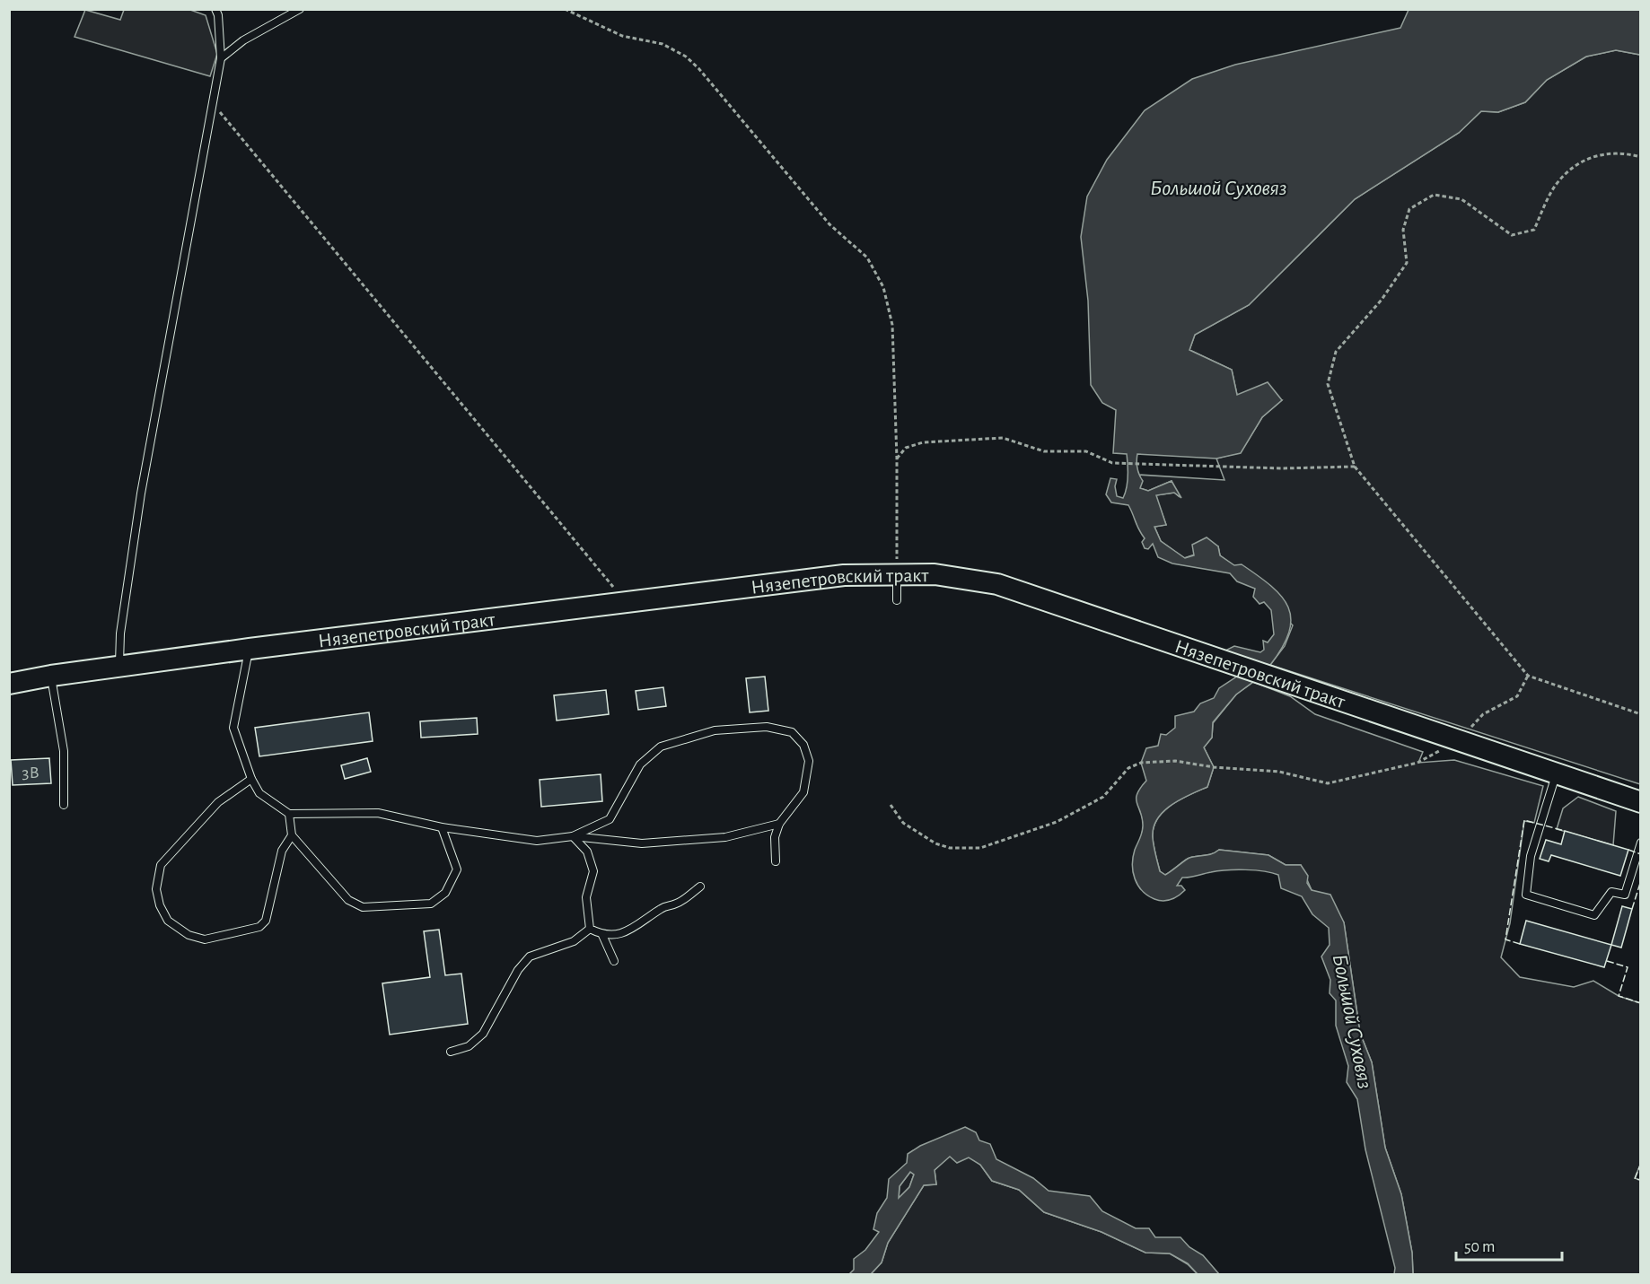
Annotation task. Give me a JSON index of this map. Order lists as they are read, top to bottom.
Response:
{
  "streets": {
    "main road": ["Нязепетровский тракт"]
  },
  "water": ["Большой Суховяз"],
  "house_numbers": ["3В"],
  "scale_bar": "50 m"
}
